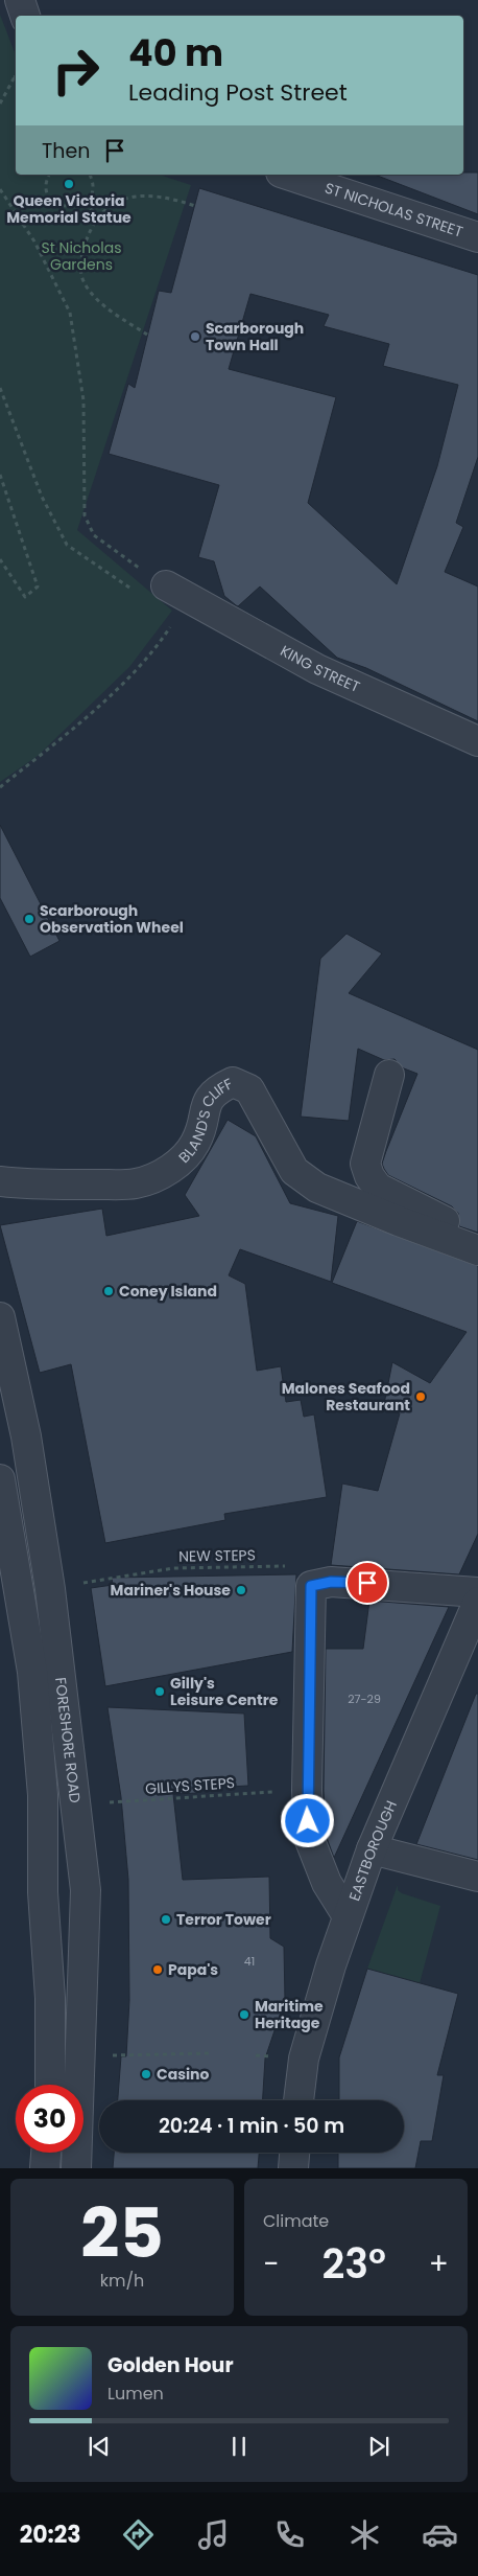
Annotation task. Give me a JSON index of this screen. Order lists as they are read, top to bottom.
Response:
{
  "streets": {
    "street": [
      "ST NICHOLAS STREET",
      "KING STREET",
      "BLAND'S CLIFF",
      "FORESHORE ROAD",
      "EASTBOROUGH"
    ],
    "path": ["NEW STEPS", "GILLYS STEPS"]
  },
  "crossings": [
    ["FORESHORE ROAD", "GILLYS STEPS"]
  ],
  "parks": ["St Nicholas Gardens"],
  "places": [
    "Queen Victoria Memorial Statue",
    "Scarborough Town Hall",
    "Scarborough Observation Wheel",
    "Coney Island",
    "Malones Seafood Restaurant",
    "Mariner's House",
    "Gilly's Leisure Centre",
    "Terror Tower",
    "Papa's",
    "Maritime Heritage",
    "Casino"
  ],
  "house_numbers": ["27-29", "41"],
  "page": {
    "turn": ["40 m", "Leading Post Street"],
    "then": "Then",
    "limit": "30",
    "trip": "20:24 · 1 min · 50 m",
    "tile": [
      ["25", "km/h"],
      "Climate"
    ],
    "heat": ["−", "23°", "+"],
    "song": ["Golden Hour", "Lumen"],
    "tabs": "20:23"
  }
}
